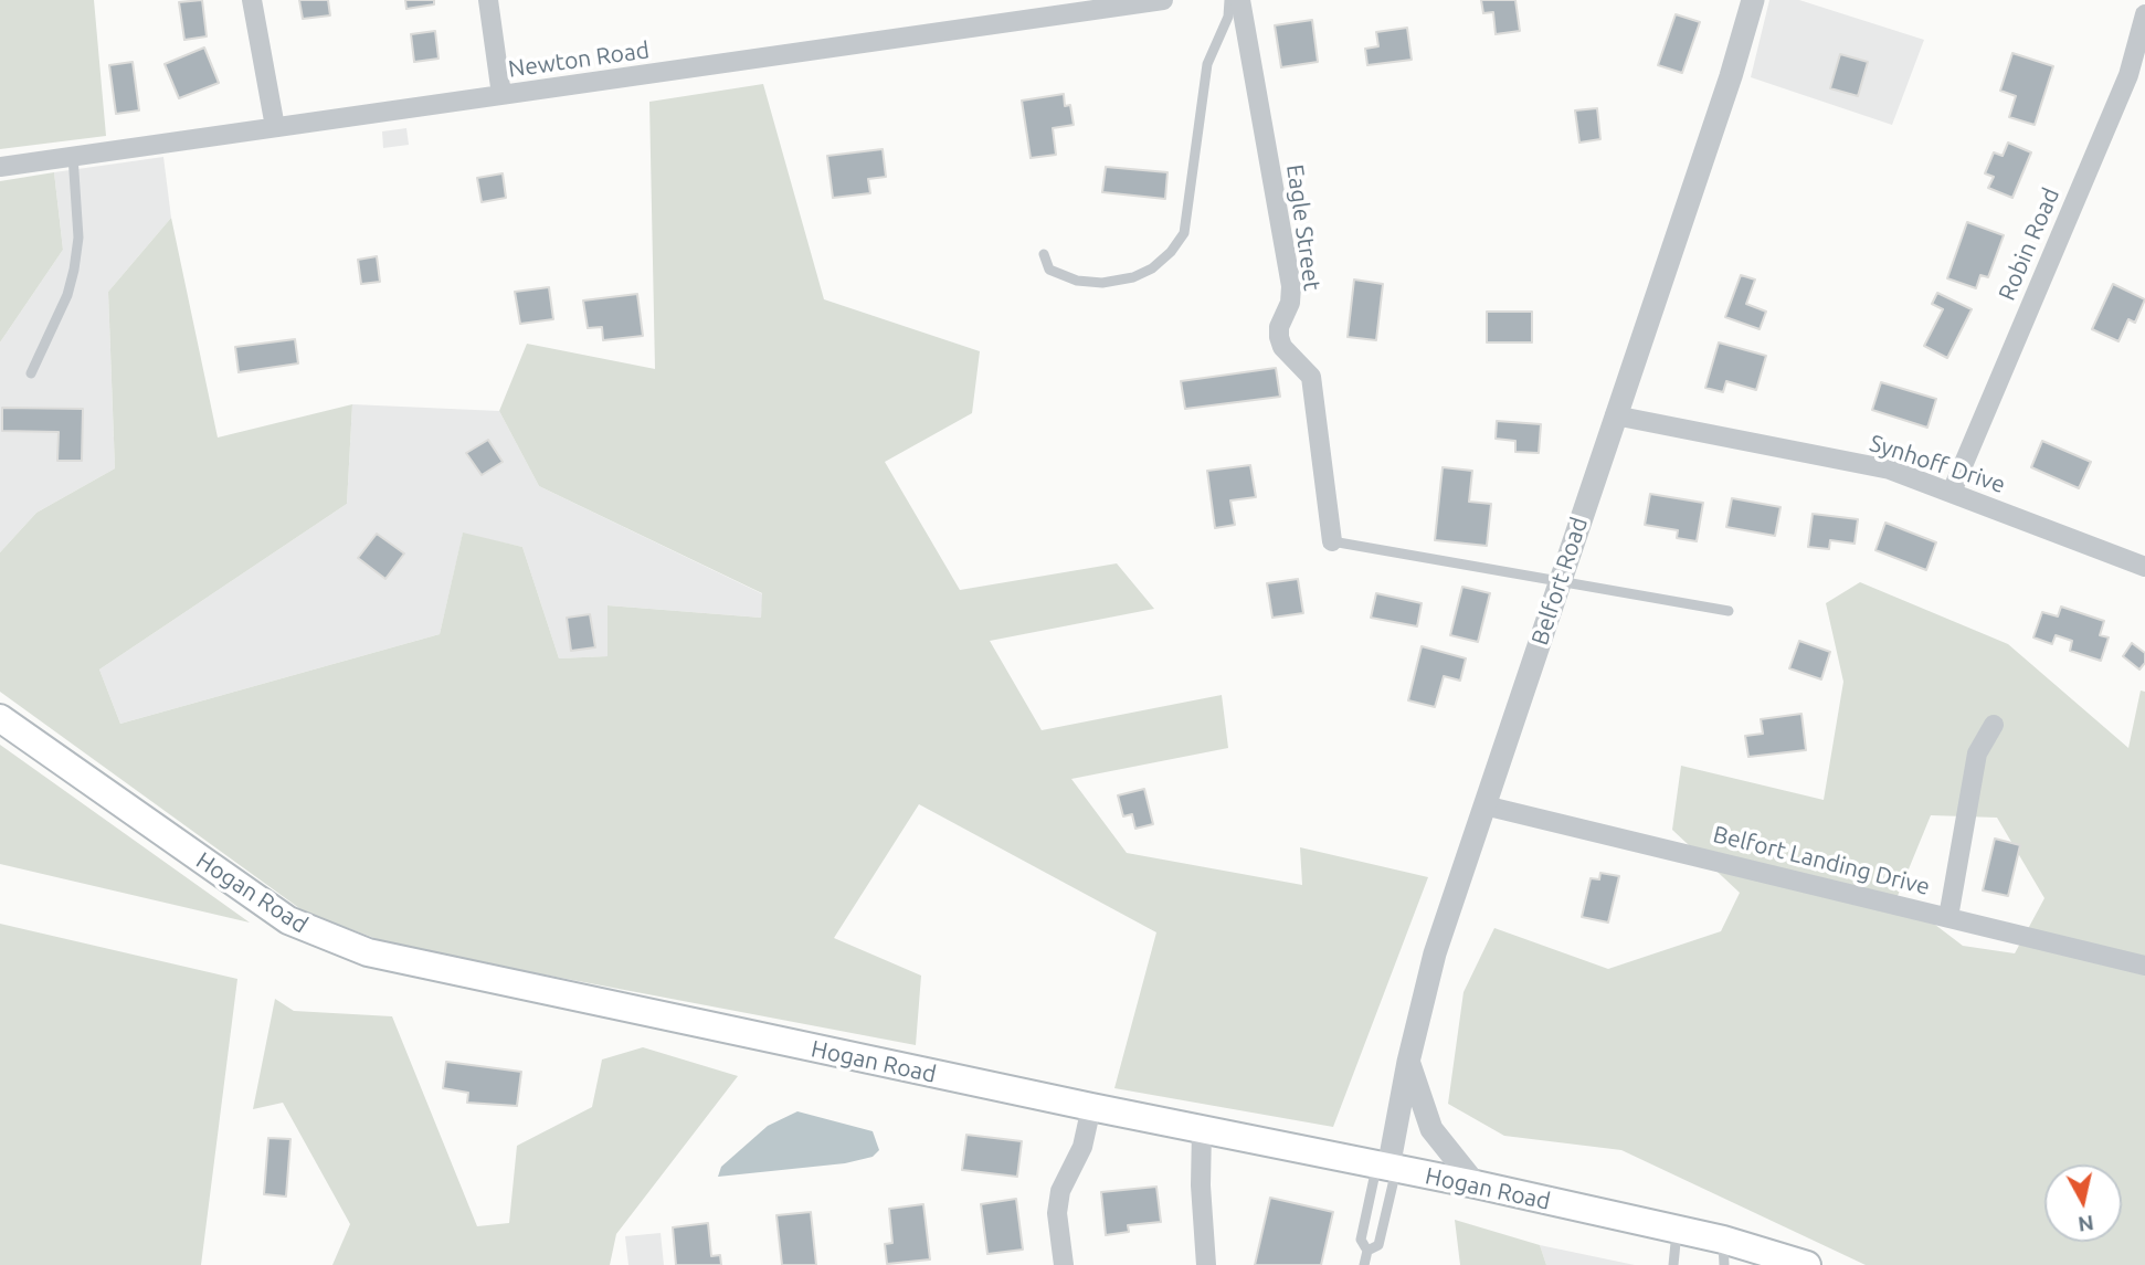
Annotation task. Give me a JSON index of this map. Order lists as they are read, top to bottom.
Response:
{
  "streets": {
    "main road": ["Hogan Road"],
    "street": [
      "Newton Road",
      "Eagle Street",
      "Robin Road",
      "Synhoff Drive",
      "Belfort Road",
      "Belfort Landing Drive"
    ]
  },
  "crossings": [
    ["Robin Road", "Synhoff Drive"],
    ["Synhoff Drive", "Belfort Road"],
    ["Belfort Road", "Belfort Landing Drive"],
    ["Belfort Road", "Hogan Road"]
  ],
  "north": "bottom"
}
